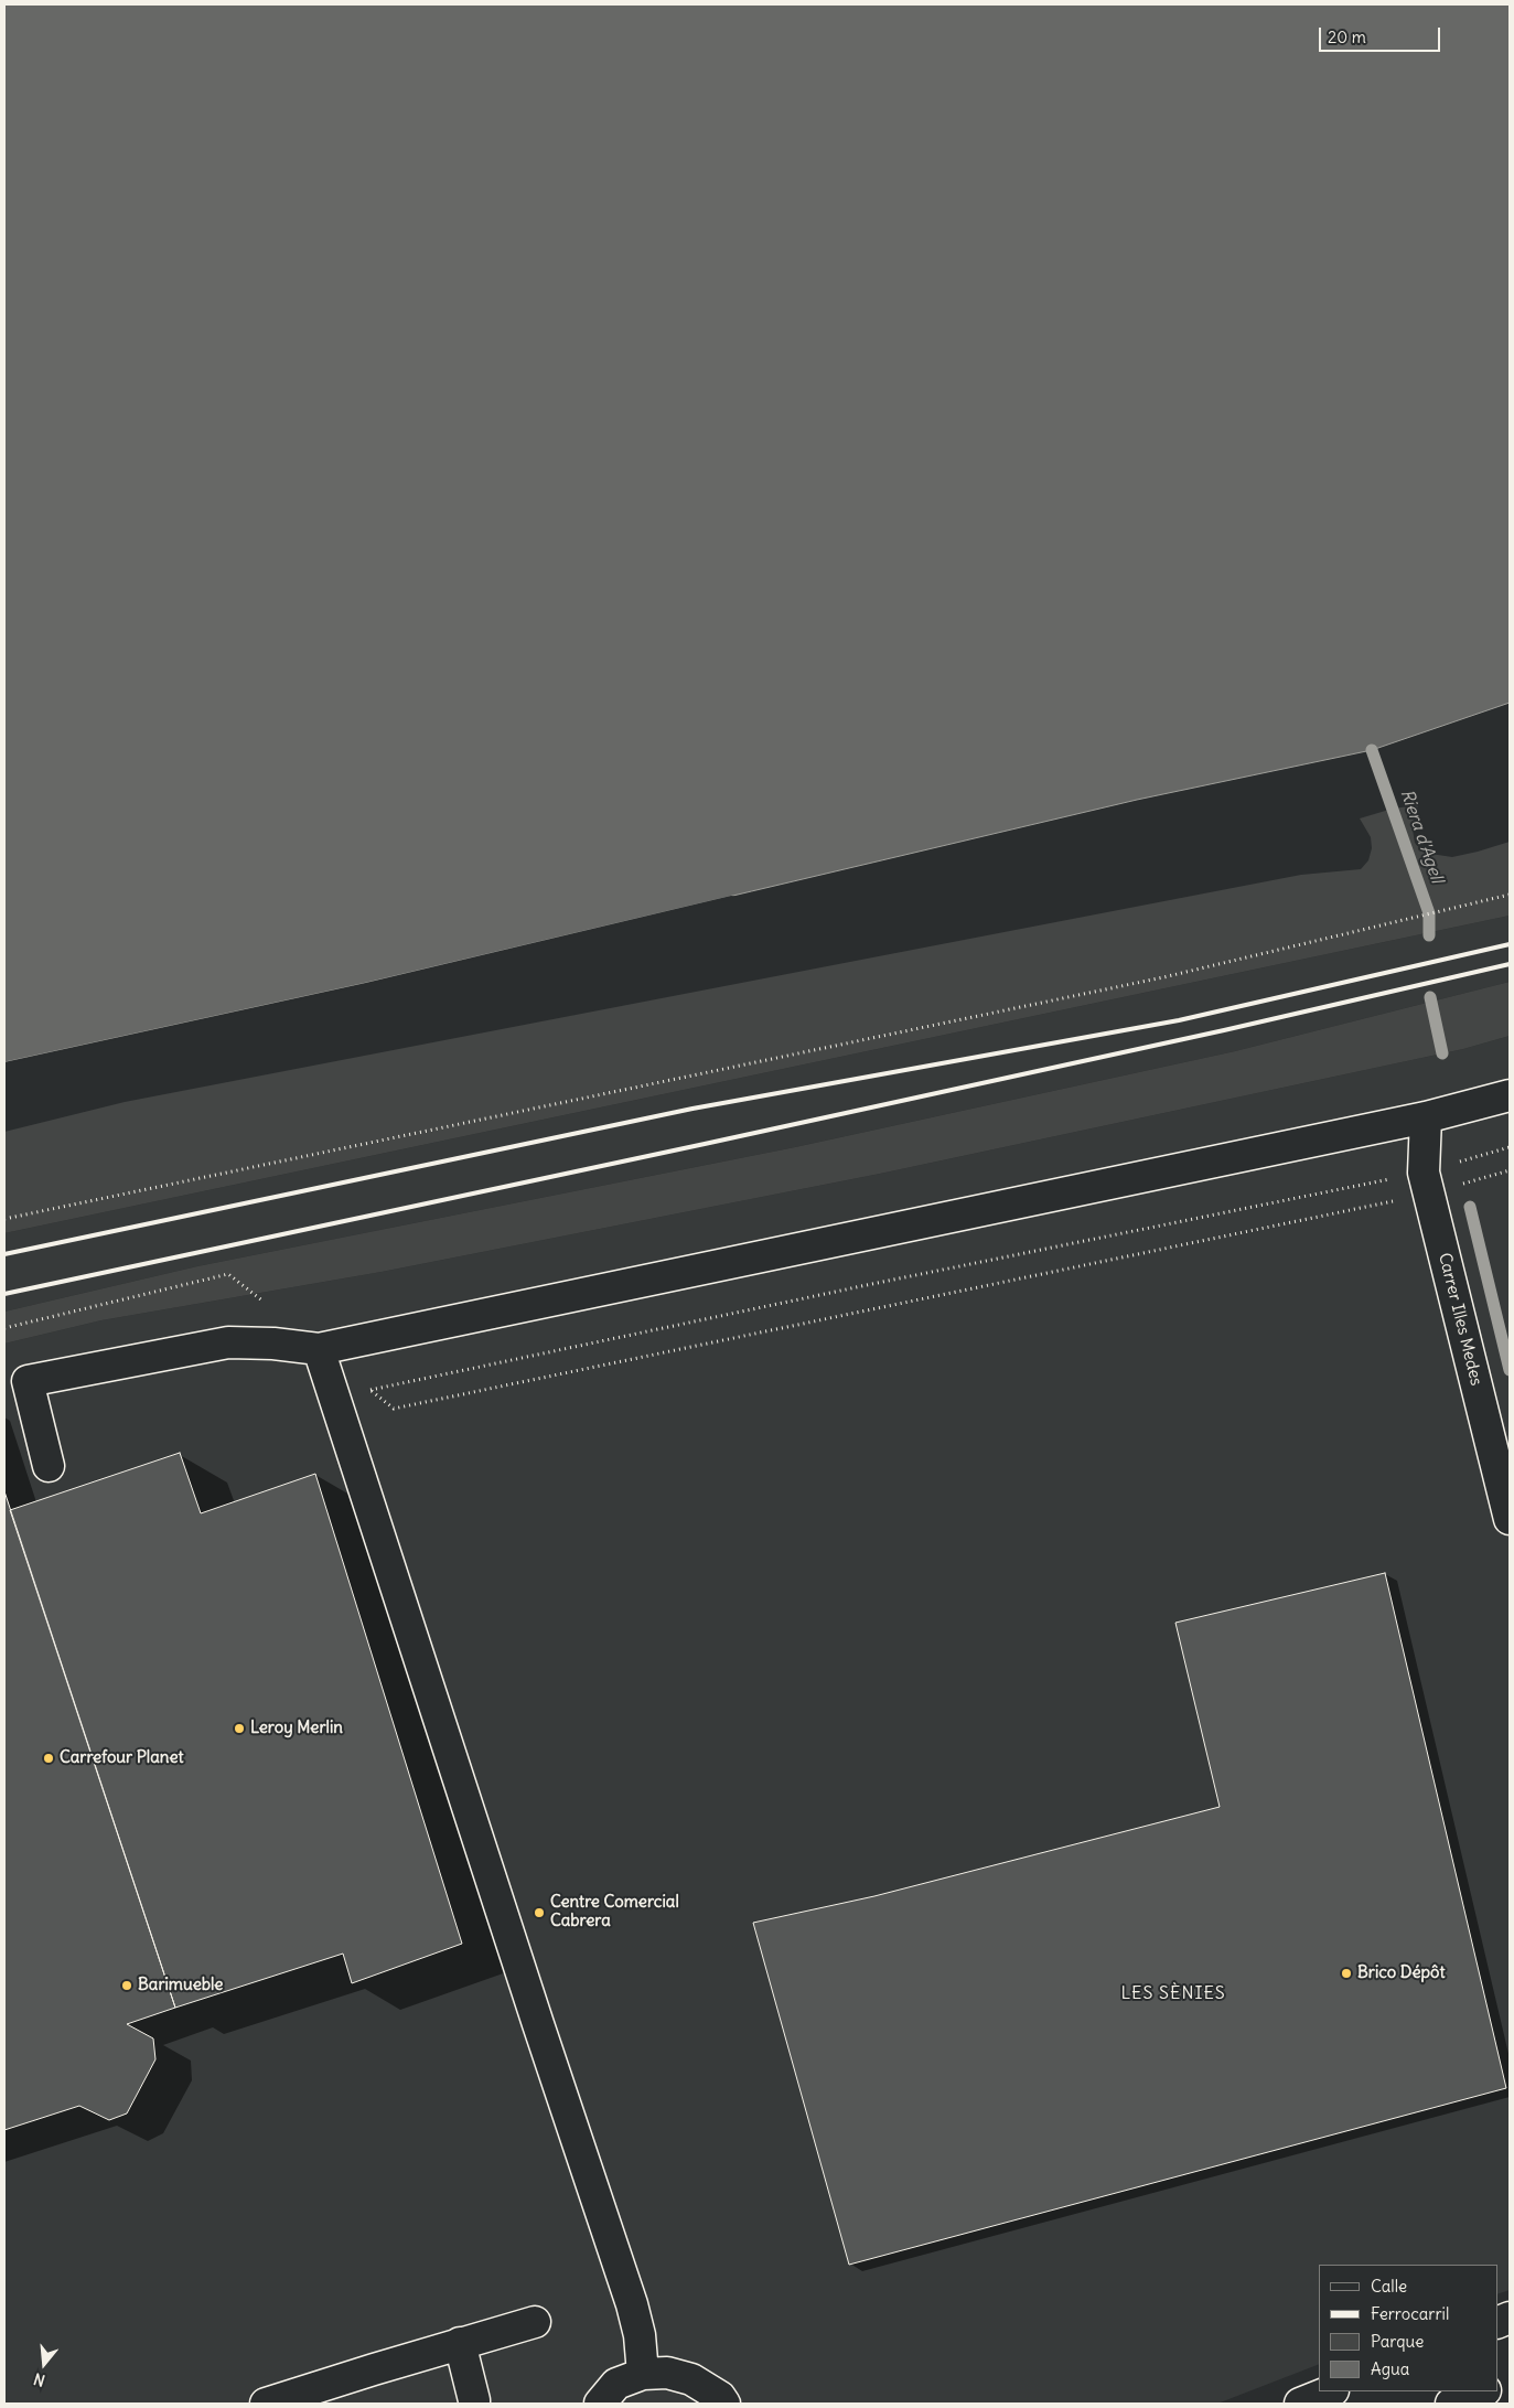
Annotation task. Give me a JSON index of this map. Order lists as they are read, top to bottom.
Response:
{
  "streets": {
    "street": ["Carrer Illes Medes"]
  },
  "districts": ["LES SÈNIES"],
  "water": ["Riera d'Agell"],
  "places": [
    "Leroy Merlin",
    "Carrefour Planet",
    "Centre Comercial Cabrera",
    "Brico Dépôt",
    "Barimueble"
  ],
  "legend": [
    "Calle",
    "Ferrocarril",
    "Parque",
    "Agua"
  ],
  "scale_bar": "20 m",
  "north": "bottom"
}
